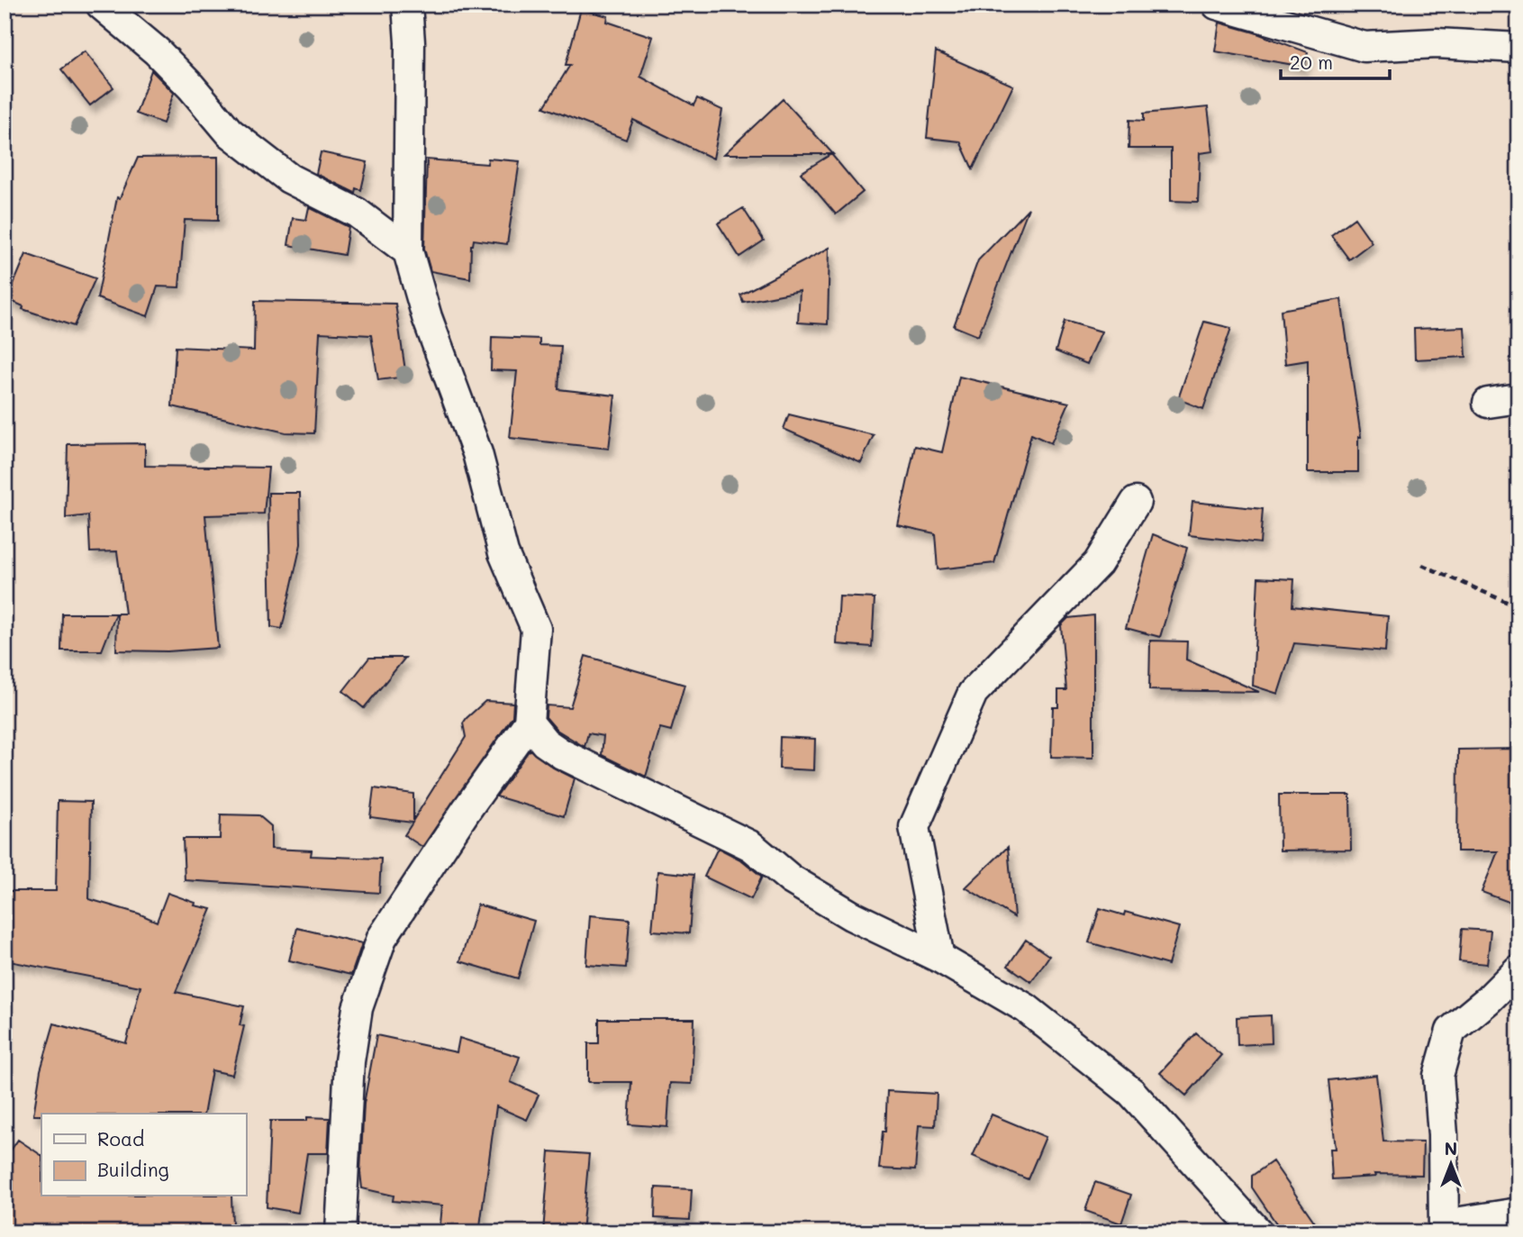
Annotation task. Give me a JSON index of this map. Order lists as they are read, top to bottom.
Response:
{
  "legend": ["Road", "Building"],
  "scale_bar": "20 m",
  "north": "top"
}
